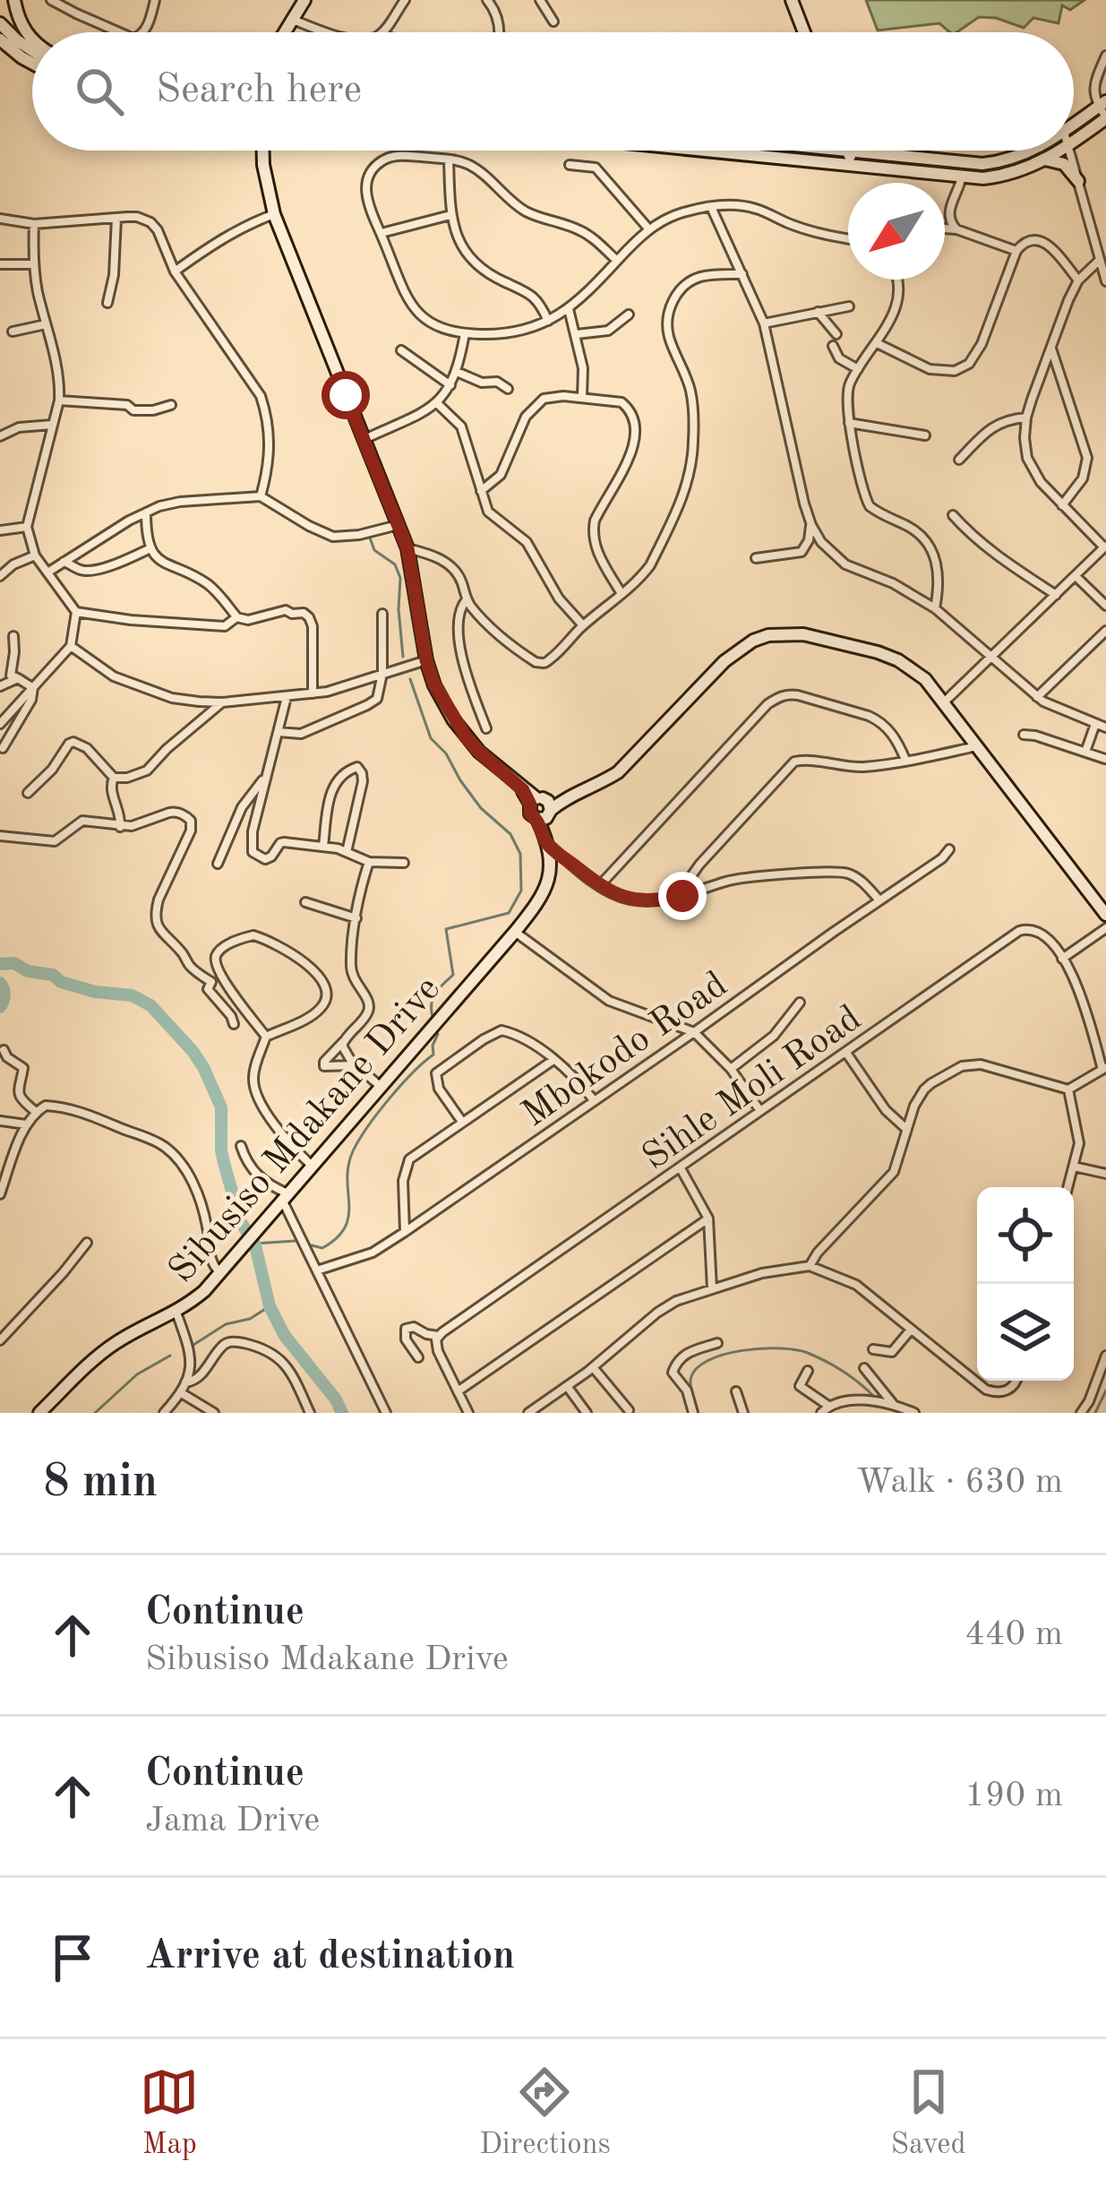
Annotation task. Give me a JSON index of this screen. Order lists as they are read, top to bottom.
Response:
{
  "streets": {
    "street": ["Mbokodo Road", "Sihle Moli Road", "Sibusiso Mdakane Drive"]
  },
  "north": "bottom left",
  "page": {
    "search": "Search here",
    "heading": ["8 min", "Walk · 630 m"],
    "list": [
      ["Continue", "Sibusiso Mdakane Drive", "440 m"],
      ["Continue", "Jama Drive", "190 m"],
      "Arrive at destination"
    ],
    "nav": ["Map", "Directions", "Saved"]
  }
}
